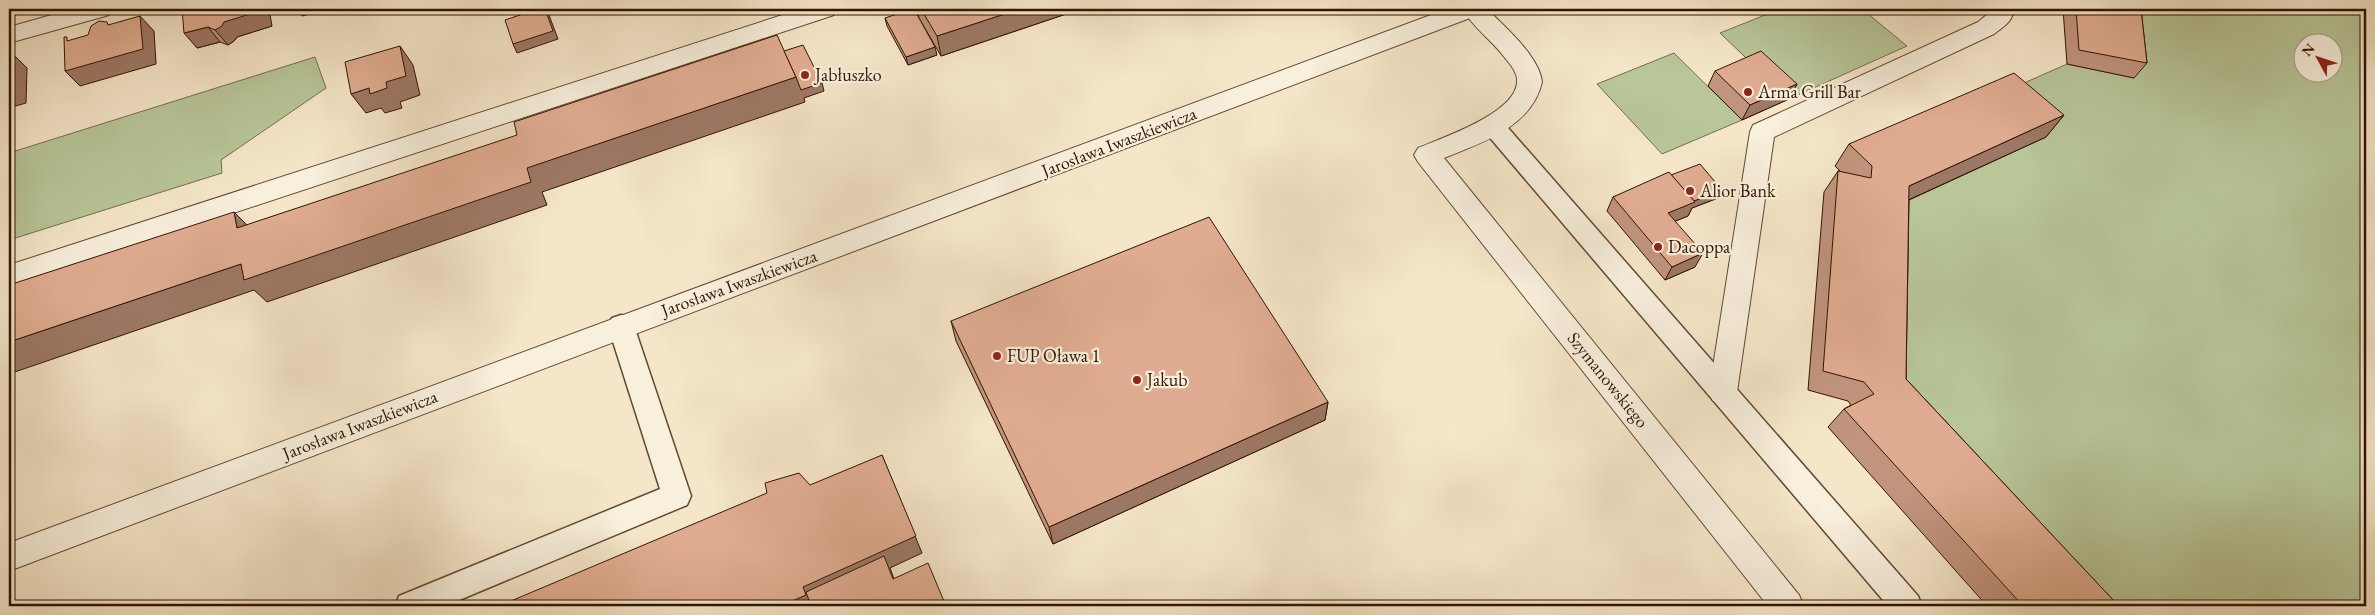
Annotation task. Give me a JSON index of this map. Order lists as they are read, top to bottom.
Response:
{
  "streets": {
    "street": ["Jarosława Iwaszkiewicza", "Szymanowskiego"]
  },
  "places": [
    "Jabłuszko",
    "Arma Grill Bar",
    "Alior Bank",
    "Dacoppa",
    "FUP Oława 1",
    "Jakub"
  ],
  "north": "top left"
}
